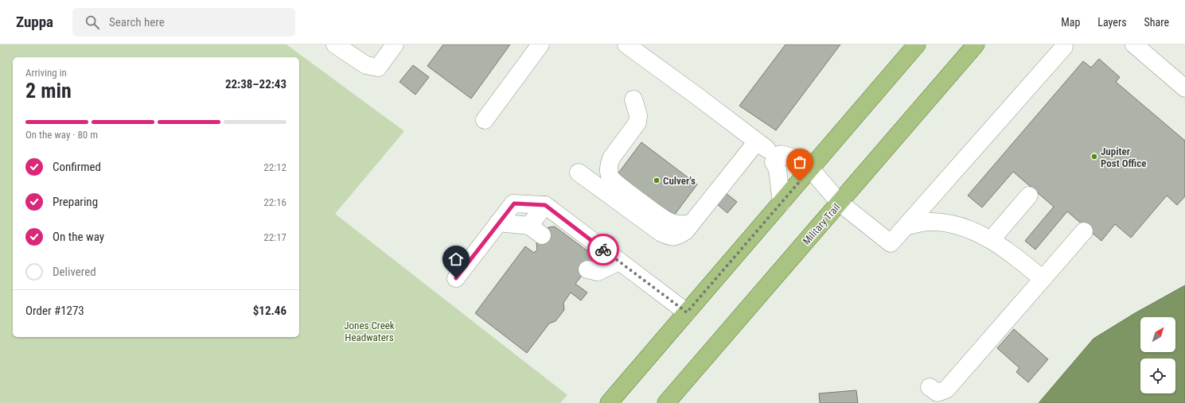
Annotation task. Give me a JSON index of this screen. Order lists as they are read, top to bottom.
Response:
{
  "streets": {
    "main road": ["Military Trail"]
  },
  "parks": ["Jones Creek Headwaters"],
  "places": ["Jupiter Post Office", "Culver's"],
  "north": "top right",
  "page": {
    "header": "Zuppa",
    "search": "Search here",
    "nav": ["Map", "Layers", "Share"],
    "heading": ["2 min", "Arriving in", "22:38–22:43"],
    "panel": ["Order #1273", "$12.46"],
    "bar": "On the way · 80 m",
    "list": [
      ["Confirmed", "22:12"],
      ["Preparing", "22:16"],
      ["On the way", "22:17"],
      "Delivered"
    ]
  }
}
